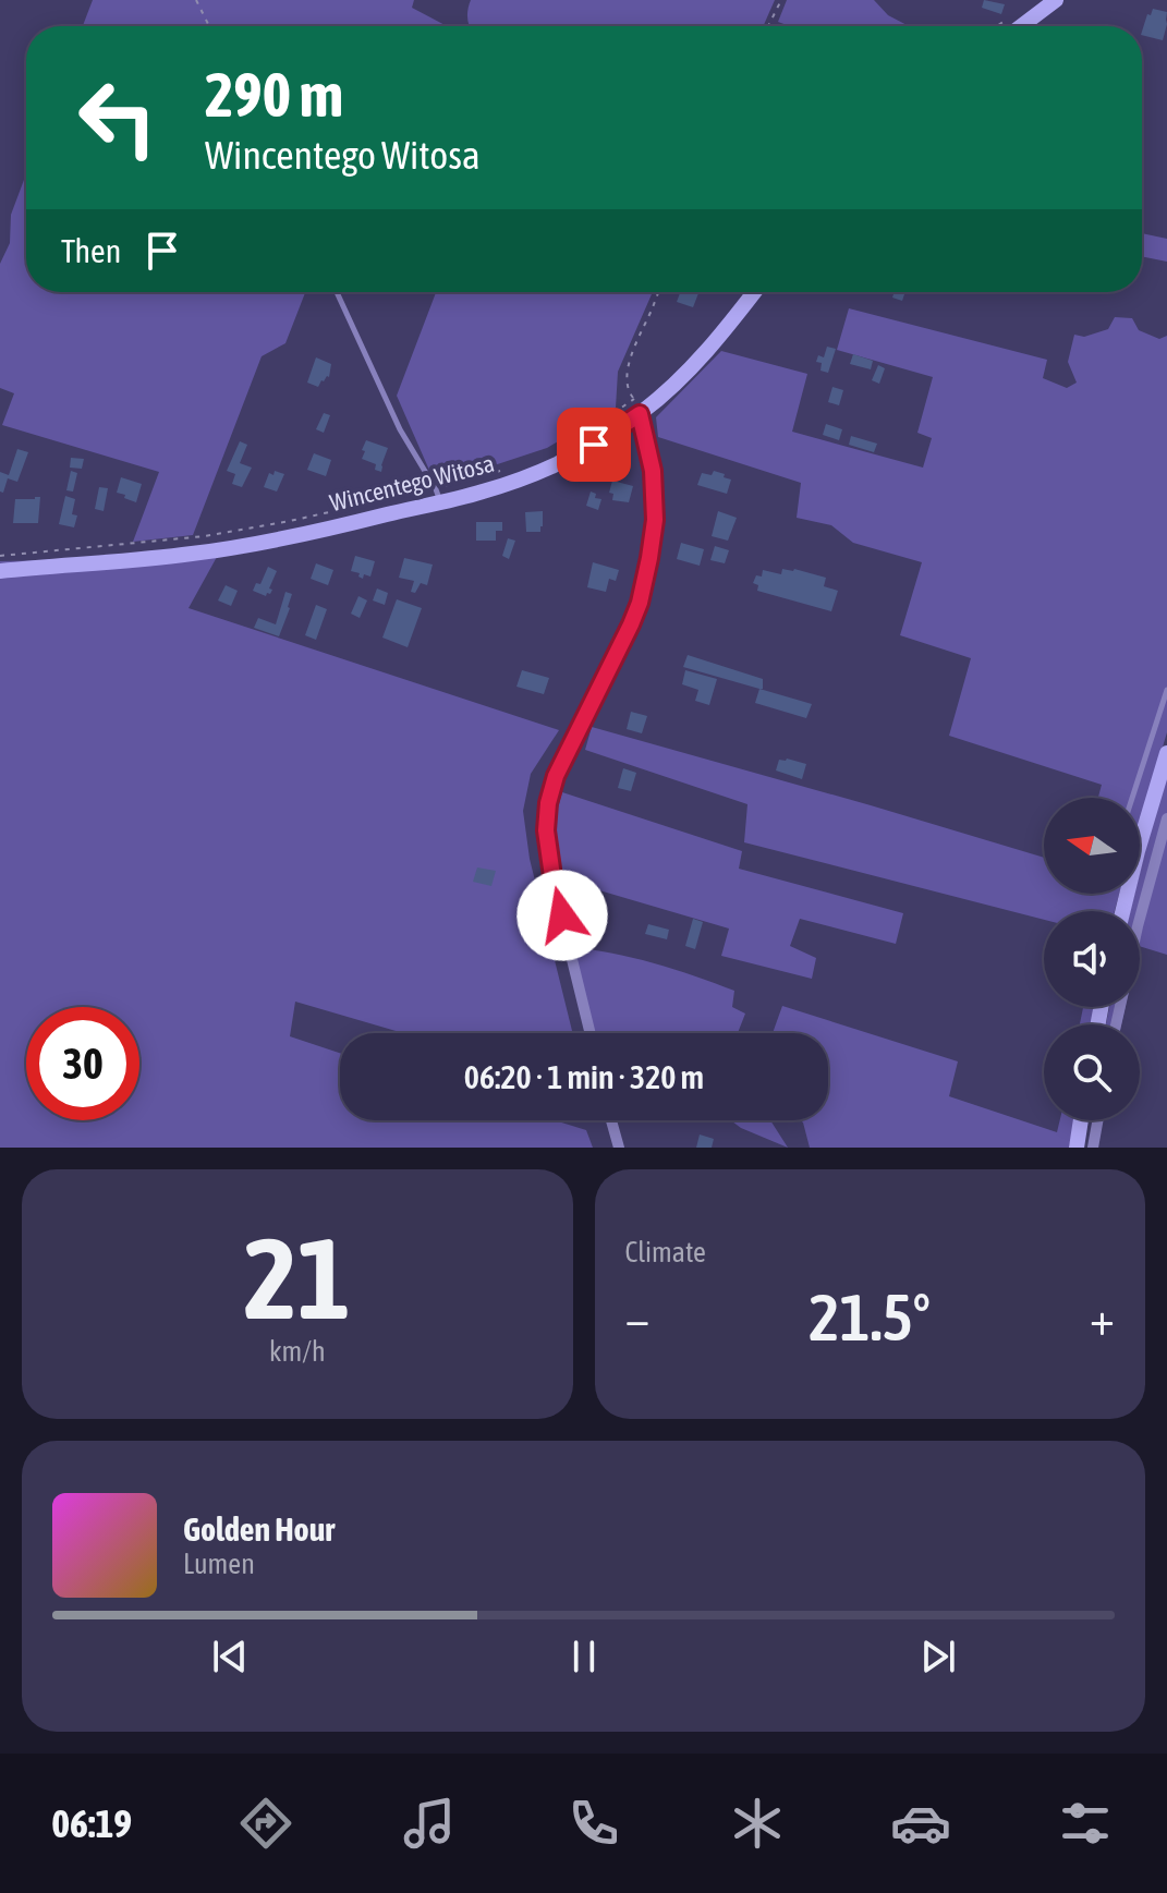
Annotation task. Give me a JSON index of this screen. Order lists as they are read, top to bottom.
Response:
{
  "streets": {
    "main road": ["Wincentego Witosa"]
  },
  "north": "left",
  "page": {
    "turn": ["290 m", "Wincentego Witosa"],
    "then": "Then",
    "limit": "30",
    "trip": "06:20 · 1 min · 320 m",
    "tile": [
      ["21", "km/h"],
      "Climate"
    ],
    "heat": ["−", "21.5°", "+"],
    "song": ["Golden Hour", "Lumen"],
    "tabs": "06:19"
  }
}
